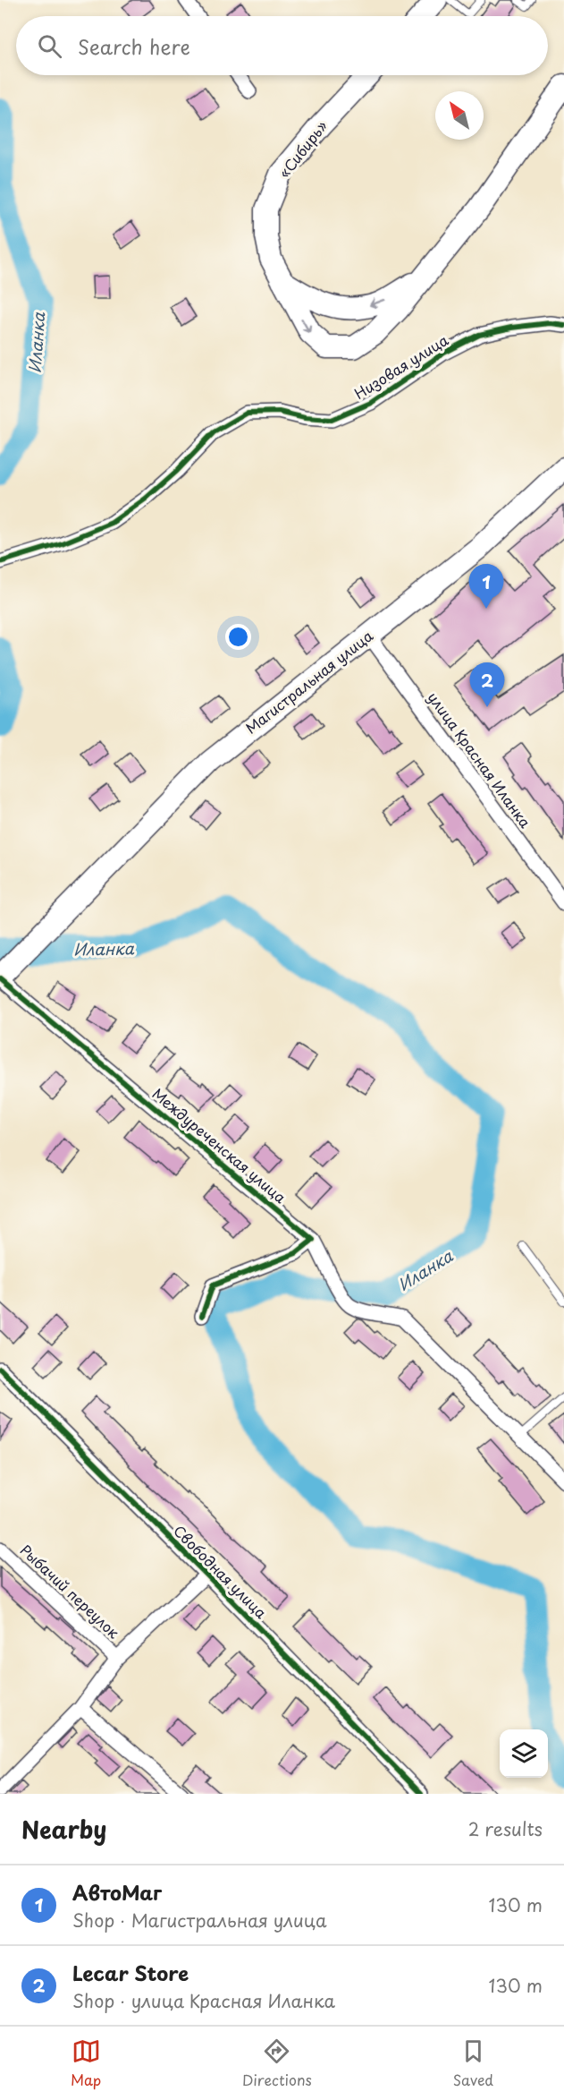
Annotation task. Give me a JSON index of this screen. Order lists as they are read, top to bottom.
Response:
{
  "streets": {
    "main road": ["«Сибирь»", "Магистральная улица"],
    "street": [
      "Низовая улица",
      "улица Красная Иланка",
      "Междуреченская улица",
      "Свободная улица",
      "Рыбачий переулок"
    ]
  },
  "crossings": [
    ["Магистральная улица", "улица Красная Иланка"],
    ["Магистральная улица", "Междуреченская улица"]
  ],
  "water": ["Иланка"],
  "north": "top left",
  "page": {
    "search": "Search here",
    "pins": ["1", "2"],
    "heading": ["Nearby", "2 results"],
    "list": [
      {
        "mark": "1",
        "name": "АвтоМаг",
        "note": "Shop · Магистральная улица",
        "value": "130 m"
      },
      {
        "mark": "2",
        "name": "Lecar Store",
        "note": "Shop · улица Красная Иланка",
        "value": "130 m"
      }
    ],
    "nav": ["Map", "Directions", "Saved"]
  }
}
